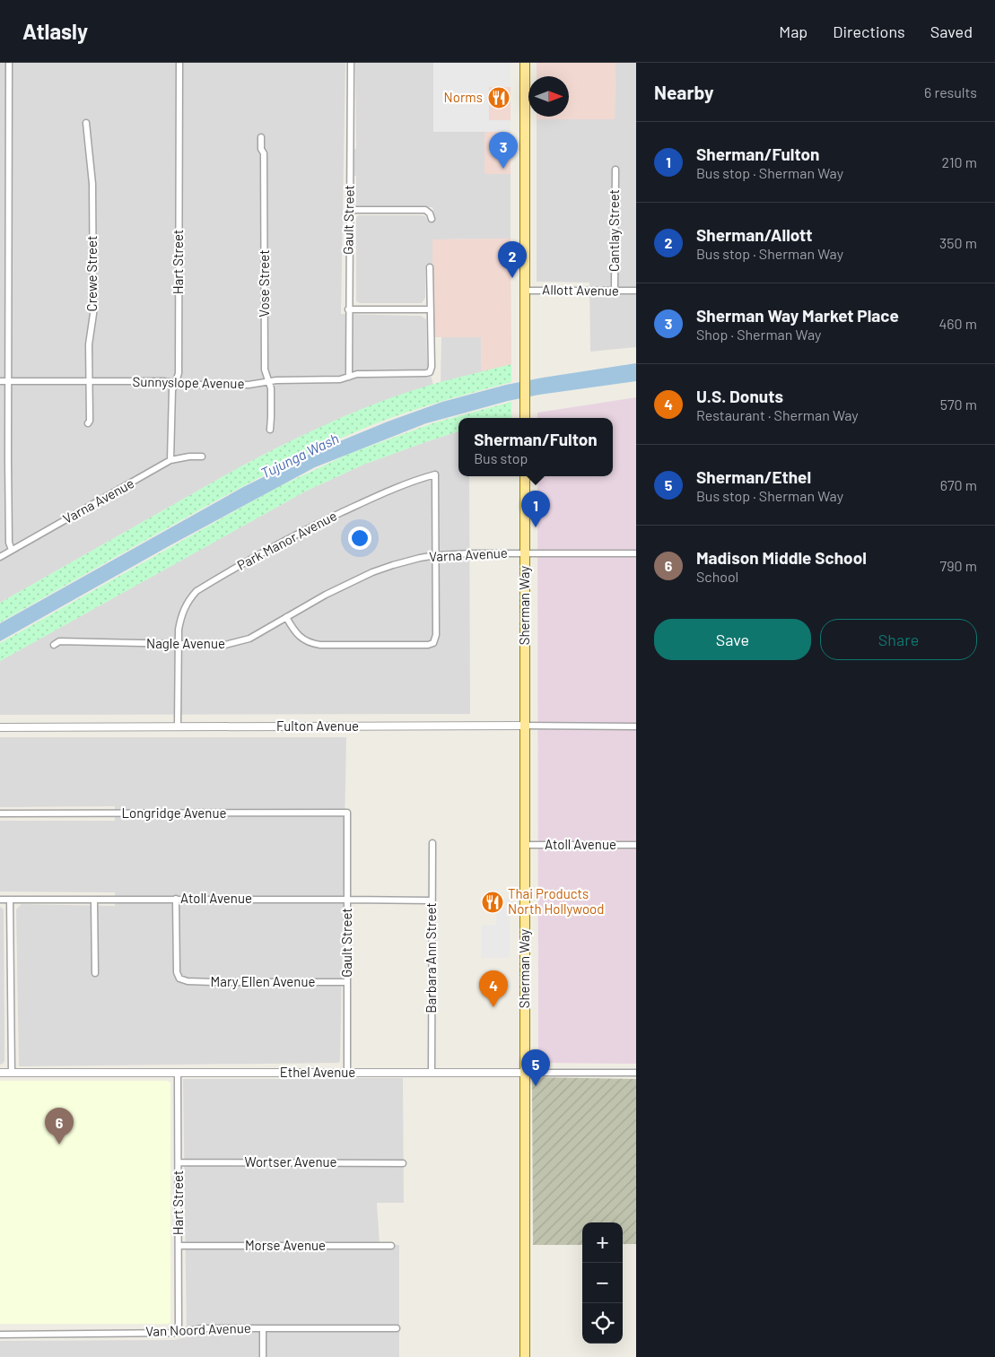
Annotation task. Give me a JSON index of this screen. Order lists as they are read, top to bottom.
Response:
{
  "streets": {
    "main road": ["Sherman Way"],
    "street": [
      "Gault Street",
      "Cantlay Street",
      "Hart Street",
      "Crewe Street",
      "Vose Street",
      "Allott Avenue",
      "Sunnyslope Avenue",
      "Varna Avenue",
      "Park Manor Avenue",
      "Nagle Avenue",
      "Fulton Avenue",
      "Longridge Avenue",
      "Atoll Avenue",
      "Barbara Ann Street",
      "Mary Ellen Avenue",
      "Ethel Avenue",
      "Wortser Avenue",
      "Morse Avenue",
      "Van Noord Avenue"
    ]
  },
  "crossings": [
    ["Gault Street", "Sunnyslope Avenue"],
    ["Gault Street", "Longridge Avenue"],
    ["Gault Street", "Atoll Avenue"],
    ["Gault Street", "Mary Ellen Avenue"],
    ["Gault Street", "Ethel Avenue"],
    ["Cantlay Street", "Allott Avenue"],
    ["Hart Street", "Sunnyslope Avenue"],
    ["Hart Street", "Varna Avenue"],
    ["Hart Street", "Ethel Avenue"],
    ["Hart Street", "Wortser Avenue"],
    ["Hart Street", "Morse Avenue"],
    ["Hart Street", "Van Noord Avenue"],
    ["Crewe Street", "Sunnyslope Avenue"],
    ["Vose Street", "Sunnyslope Avenue"],
    ["Varna Avenue", "Park Manor Avenue"],
    ["Varna Avenue", "Sherman Way"],
    ["Varna Avenue", "Nagle Avenue"],
    ["Park Manor Avenue", "Nagle Avenue"],
    ["Sherman Way", "Fulton Avenue"],
    ["Sherman Way", "Atoll Avenue"],
    ["Sherman Way", "Ethel Avenue"],
    ["Atoll Avenue", "Barbara Ann Street"],
    ["Atoll Avenue", "Mary Ellen Avenue"],
    ["Barbara Ann Street", "Ethel Avenue"]
  ],
  "water": ["Tujunga Wash"],
  "places": {
    "restaurant": ["Norms", "Thai Products North Hollywood"]
  },
  "north": "right",
  "page": {
    "header": "Atlasly",
    "nav": ["Map", "Directions", "Saved"],
    "heading": ["Nearby", "6 results"],
    "list": [
      {
        "mark": "1",
        "name": "Sherman/Fulton",
        "note": "Bus stop · Sherman Way",
        "value": "210 m"
      },
      {
        "mark": "2",
        "name": "Sherman/Allott",
        "note": "Bus stop · Sherman Way",
        "value": "350 m"
      },
      {
        "mark": "3",
        "name": "Sherman Way Market Place",
        "note": "Shop · Sherman Way",
        "value": "460 m"
      },
      {
        "mark": "4",
        "name": "U.S. Donuts",
        "note": "Restaurant · Sherman Way",
        "value": "570 m"
      },
      {
        "mark": "5",
        "name": "Sherman/Ethel",
        "note": "Bus stop · Sherman Way",
        "value": "670 m"
      },
      {
        "mark": "6",
        "name": "Madison Middle School",
        "note": "School",
        "value": "790 m"
      }
    ],
    "pins": [
      "3",
      "2",
      "1",
      "4",
      "5",
      "6"
    ],
    "popup": ["Sherman/Fulton", "Bus stop"],
    "buttons": ["Save", "Share"],
    "map_buttons": ["+", "−"]
  }
}
